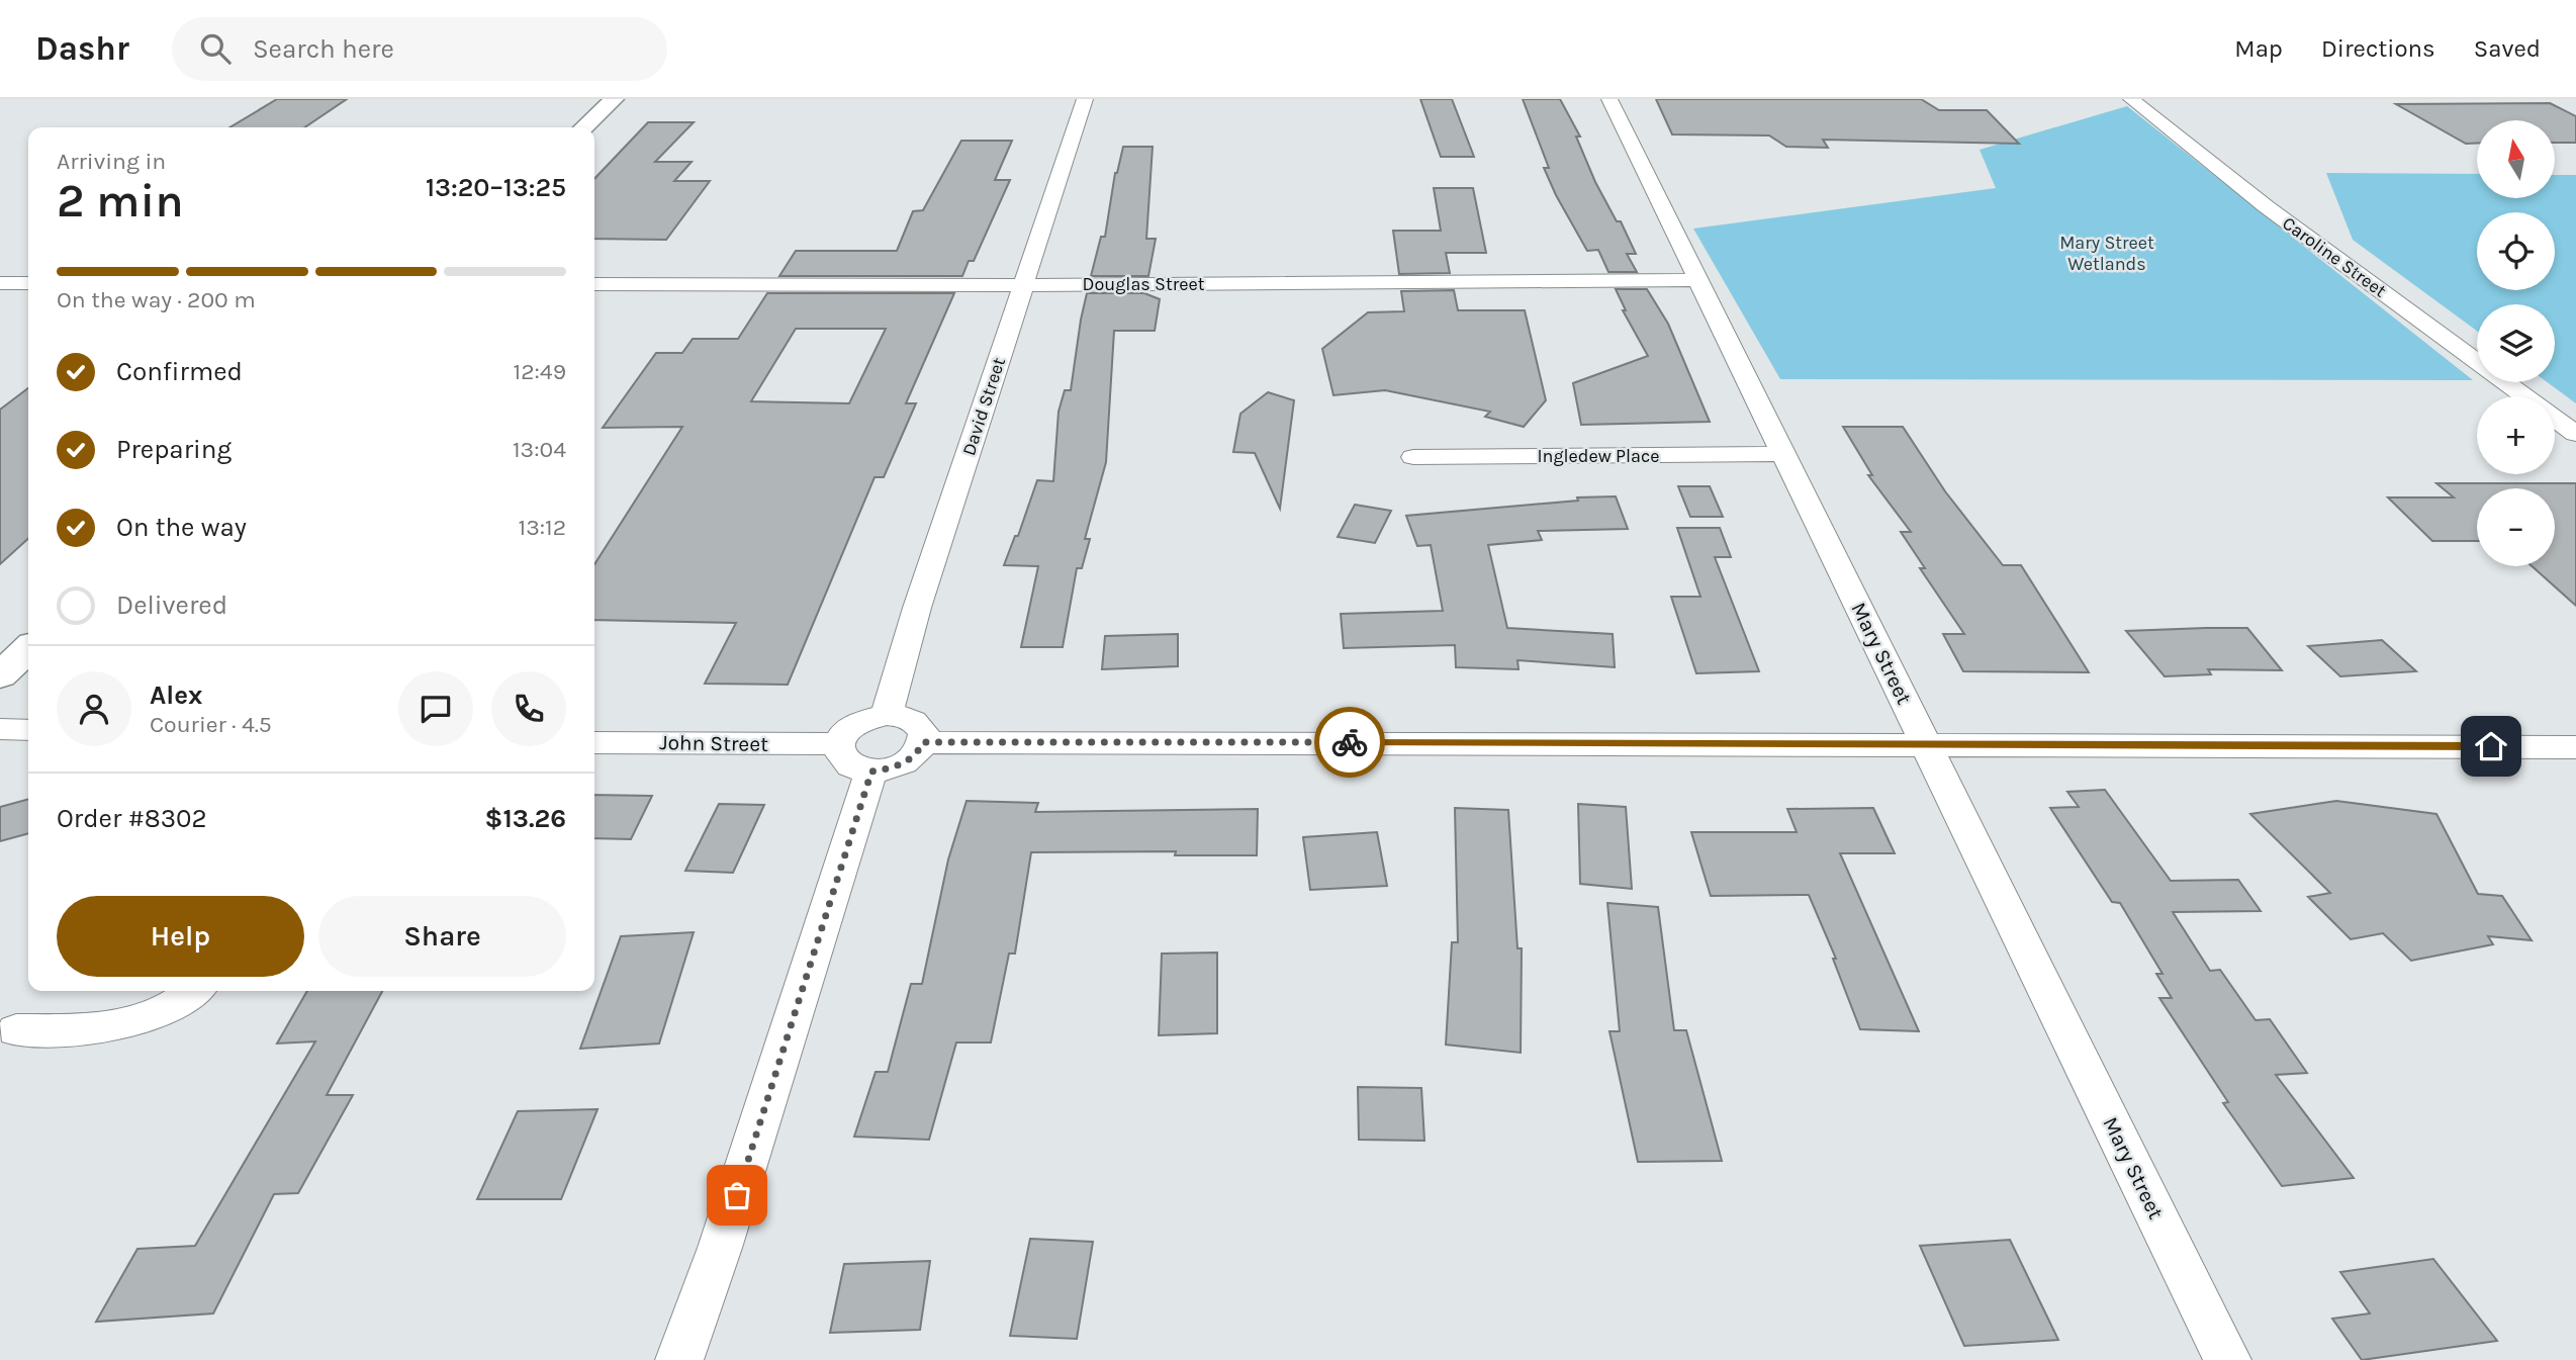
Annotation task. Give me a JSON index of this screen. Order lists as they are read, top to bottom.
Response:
{
  "streets": {
    "street": [
      "Caroline Street",
      "Douglas Street",
      "David Street",
      "Ingledew Place",
      "Mary Street",
      "John Street"
    ]
  },
  "crossings": [
    ["Douglas Street", "David Street"],
    ["Douglas Street", "Mary Street"],
    ["David Street", "John Street"],
    ["Ingledew Place", "Mary Street"]
  ],
  "parks": ["Mary Street Wetlands"],
  "north": "top",
  "page": {
    "header": "Dashr",
    "search": "Search here",
    "nav": ["Map", "Directions", "Saved"],
    "map_buttons": ["+", "−"],
    "heading": ["2 min", "Arriving in", "13:20–13:25"],
    "panel": [
      "Alex",
      "Courier · 4.5",
      "Order #8302",
      "$13.26"
    ],
    "bar": "On the way · 200 m",
    "list": [
      ["Confirmed", "12:49"],
      ["Preparing", "13:04"],
      ["On the way", "13:12"],
      "Delivered"
    ],
    "buttons": ["Help", "Share"]
  }
}
